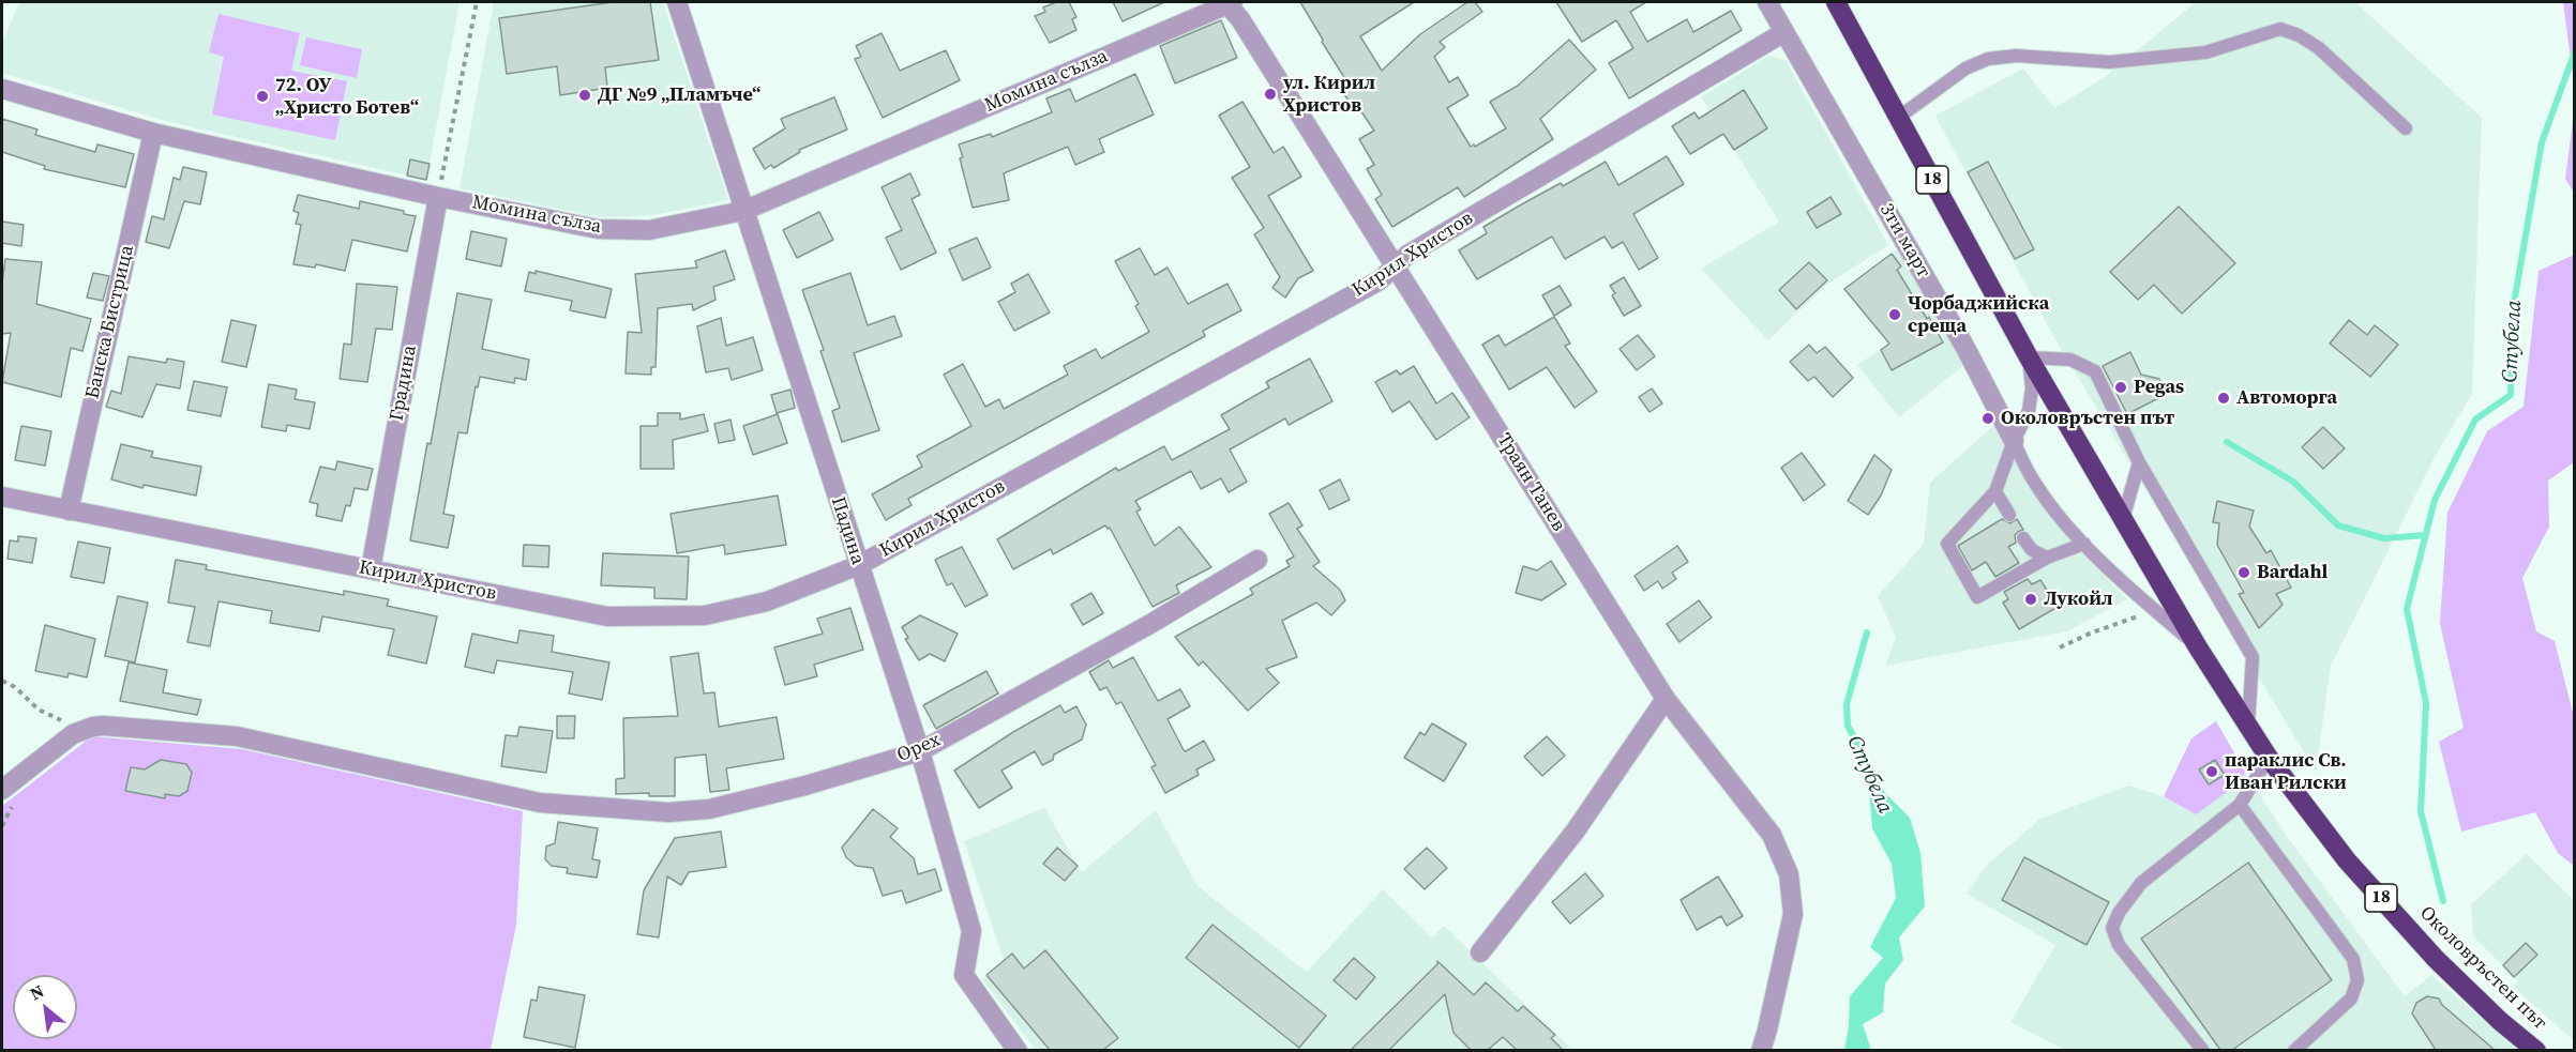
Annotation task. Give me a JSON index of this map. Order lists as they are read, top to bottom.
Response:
{
  "streets": {
    "highway": ["18", "Околовръстен път"],
    "street": [
      "Момина сълза",
      "3ти март",
      "Кирил Христов",
      "Банска Бистрица",
      "Градина",
      "Траян Танев",
      "Падина",
      "Орех"
    ]
  },
  "crossings": [
    ["Момина сълза", "Банска Бистрица"],
    ["Момина сълза", "Градина"],
    ["Момина сълза", "Траян Танев"],
    ["Момина сълза", "Падина"],
    ["3ти март", "Кирил Христов"],
    ["3ти март", "Околовръстен път"],
    ["Кирил Христов", "Банска Бистрица"],
    ["Кирил Христов", "Градина"],
    ["Кирил Христов", "Траян Танев"],
    ["Кирил Христов", "Падина"],
    ["Падина", "Орех"]
  ],
  "water": ["Стубела"],
  "places": [
    "ул. Кирил Христов",
    "ДГ №9 „Пламъче“",
    "72. ОУ „Христо Ботев“",
    "Чорбаджийска среща",
    "Pegas",
    "Автоморга",
    "Околовръстен път",
    "Bardahl",
    "Лукойл",
    "параклис Св. Иван Рилски"
  ],
  "north": "top left"
}
